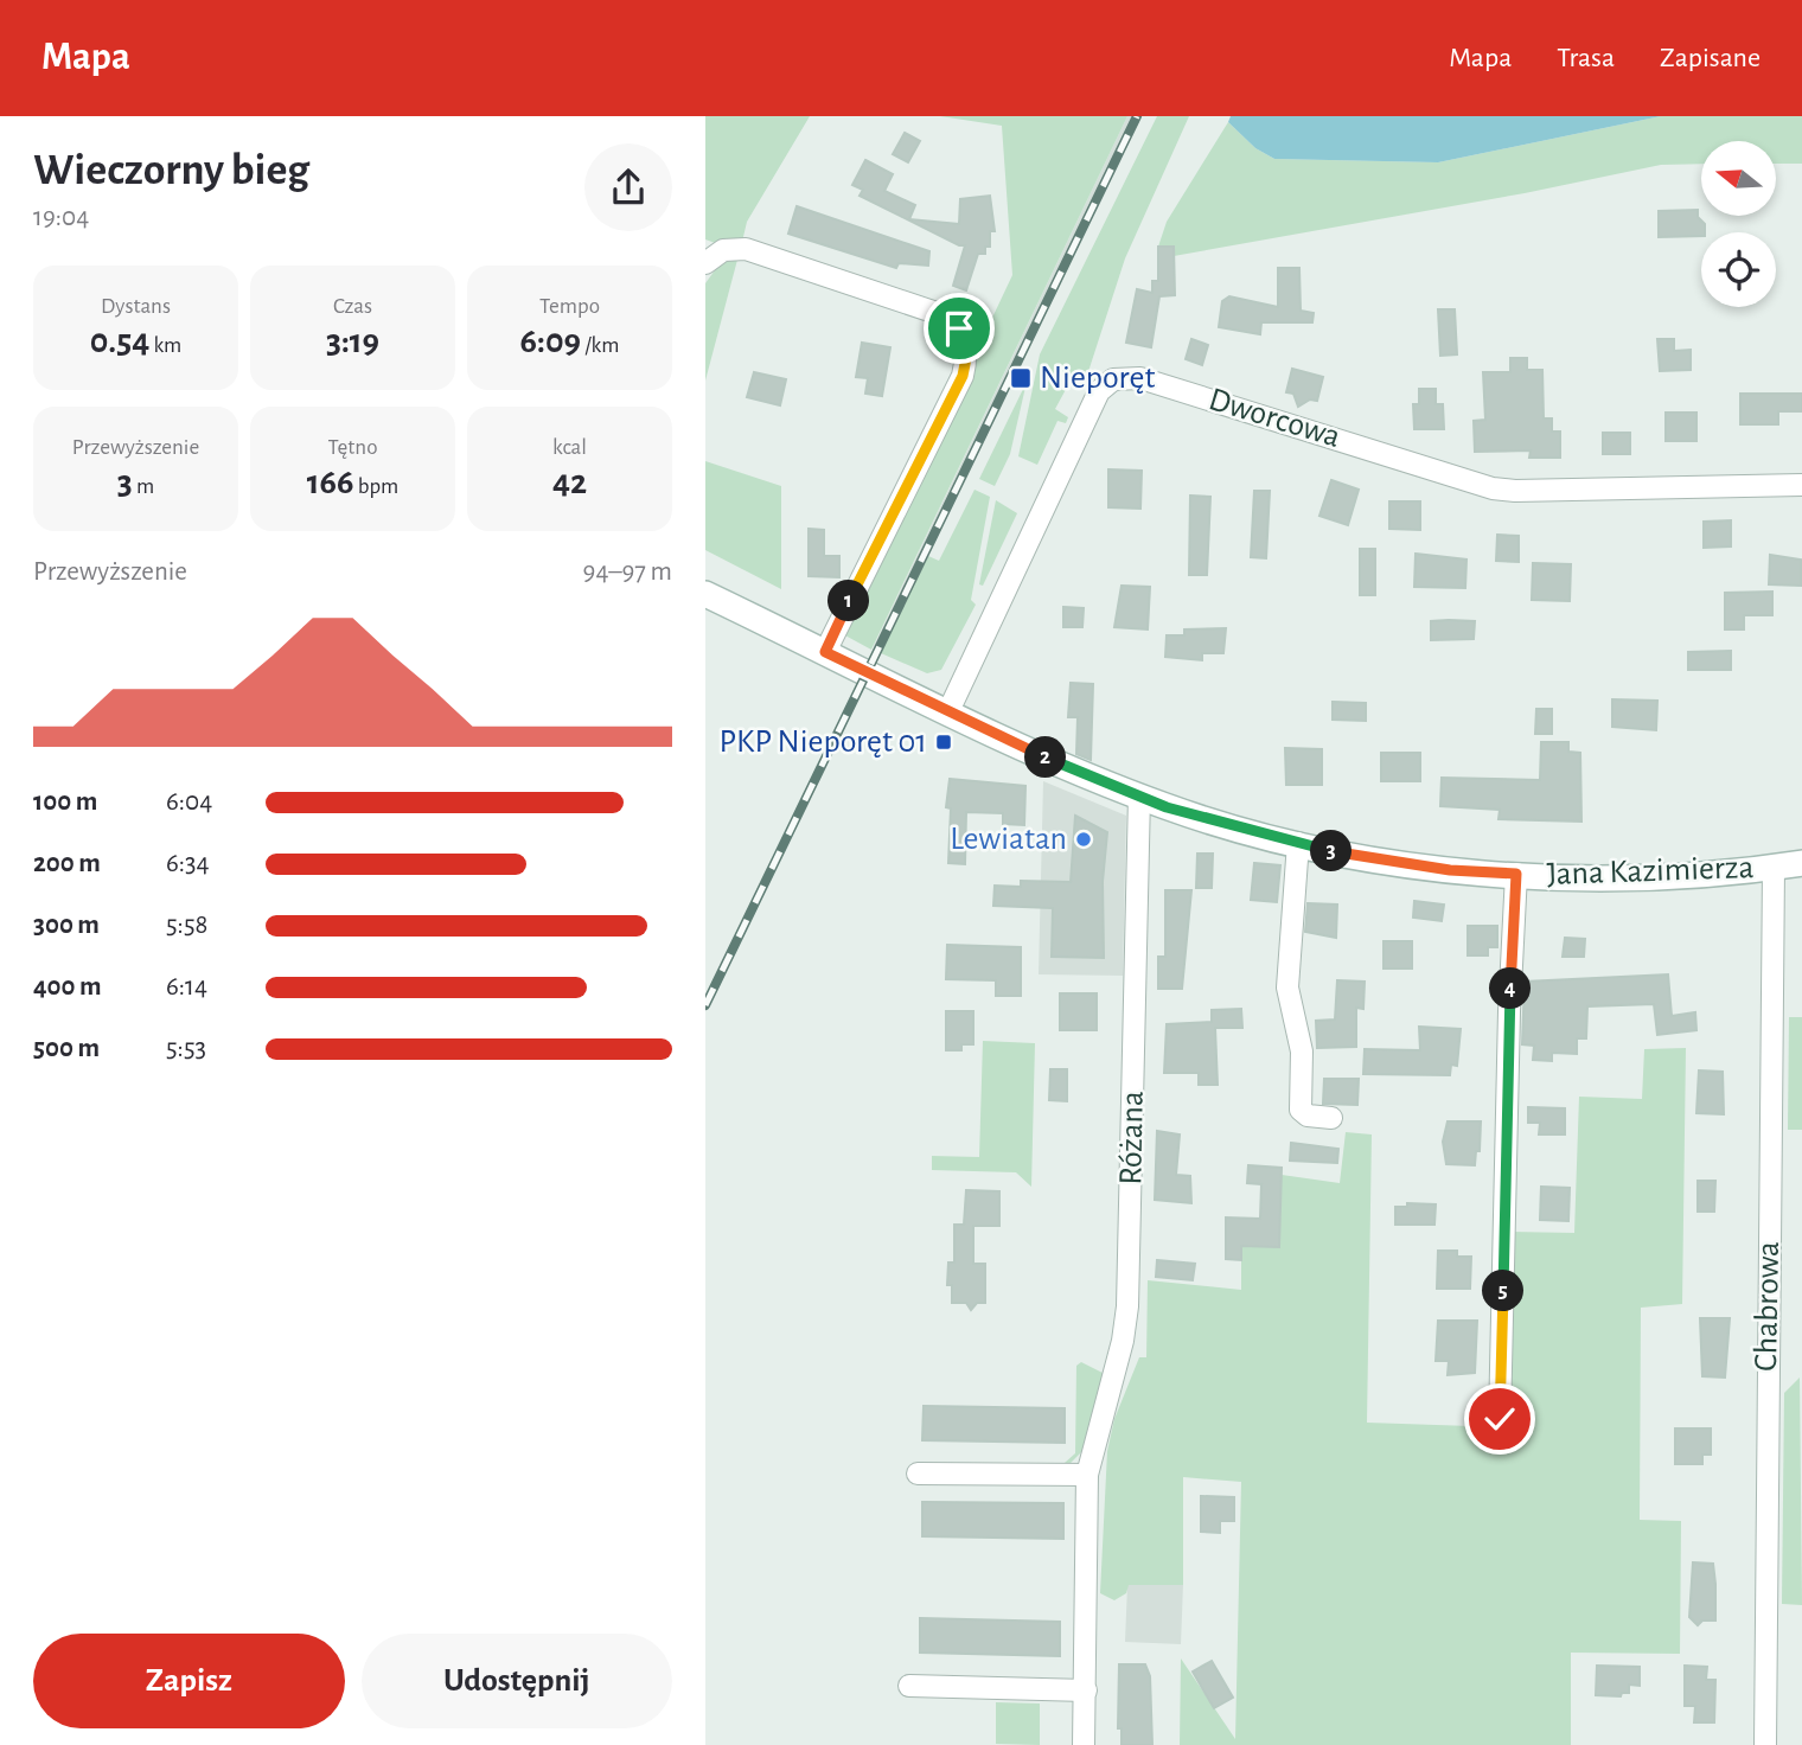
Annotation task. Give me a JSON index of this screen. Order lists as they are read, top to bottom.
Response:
{
  "streets": {
    "main road": ["Jana Kazimierza"],
    "street": ["Dworcowa", "Różana", "Chabrowa"]
  },
  "crossings": [
    ["Dworcowa", "Jana Kazimierza"],
    ["Jana Kazimierza", "Różana"],
    ["Jana Kazimierza", "Chabrowa"]
  ],
  "places": {
    "transit": ["Nieporęt", "PKP Nieporęt 01"],
    "other": ["Lewiatan"]
  },
  "north": "left",
  "page": {
    "header": "Mapa",
    "nav": ["Mapa", "Trasa", "Zapisane"],
    "heading": ["Wieczorny bieg", "19:04"],
    "stats": [
      ["Dystans", "0.54 km"],
      ["Czas", "3:19"],
      ["Tempo", "6:09 /km"],
      ["Przewyższenie", "3 m"],
      ["Tętno", "166 bpm"],
      ["kcal", "42"]
    ],
    "chart": ["Przewyższenie", "94–97 m"],
    "pins": [
      "1",
      "2",
      "3",
      "4",
      "5"
    ],
    "list": [
      {
        "name": "100 m",
        "note": "6:04"
      },
      {
        "name": "200 m",
        "note": "6:34"
      },
      {
        "name": "300 m",
        "note": "5:58"
      },
      {
        "name": "400 m",
        "note": "6:14"
      },
      {
        "name": "500 m",
        "note": "5:53"
      }
    ],
    "buttons": ["Zapisz", "Udostępnij"]
  }
}
